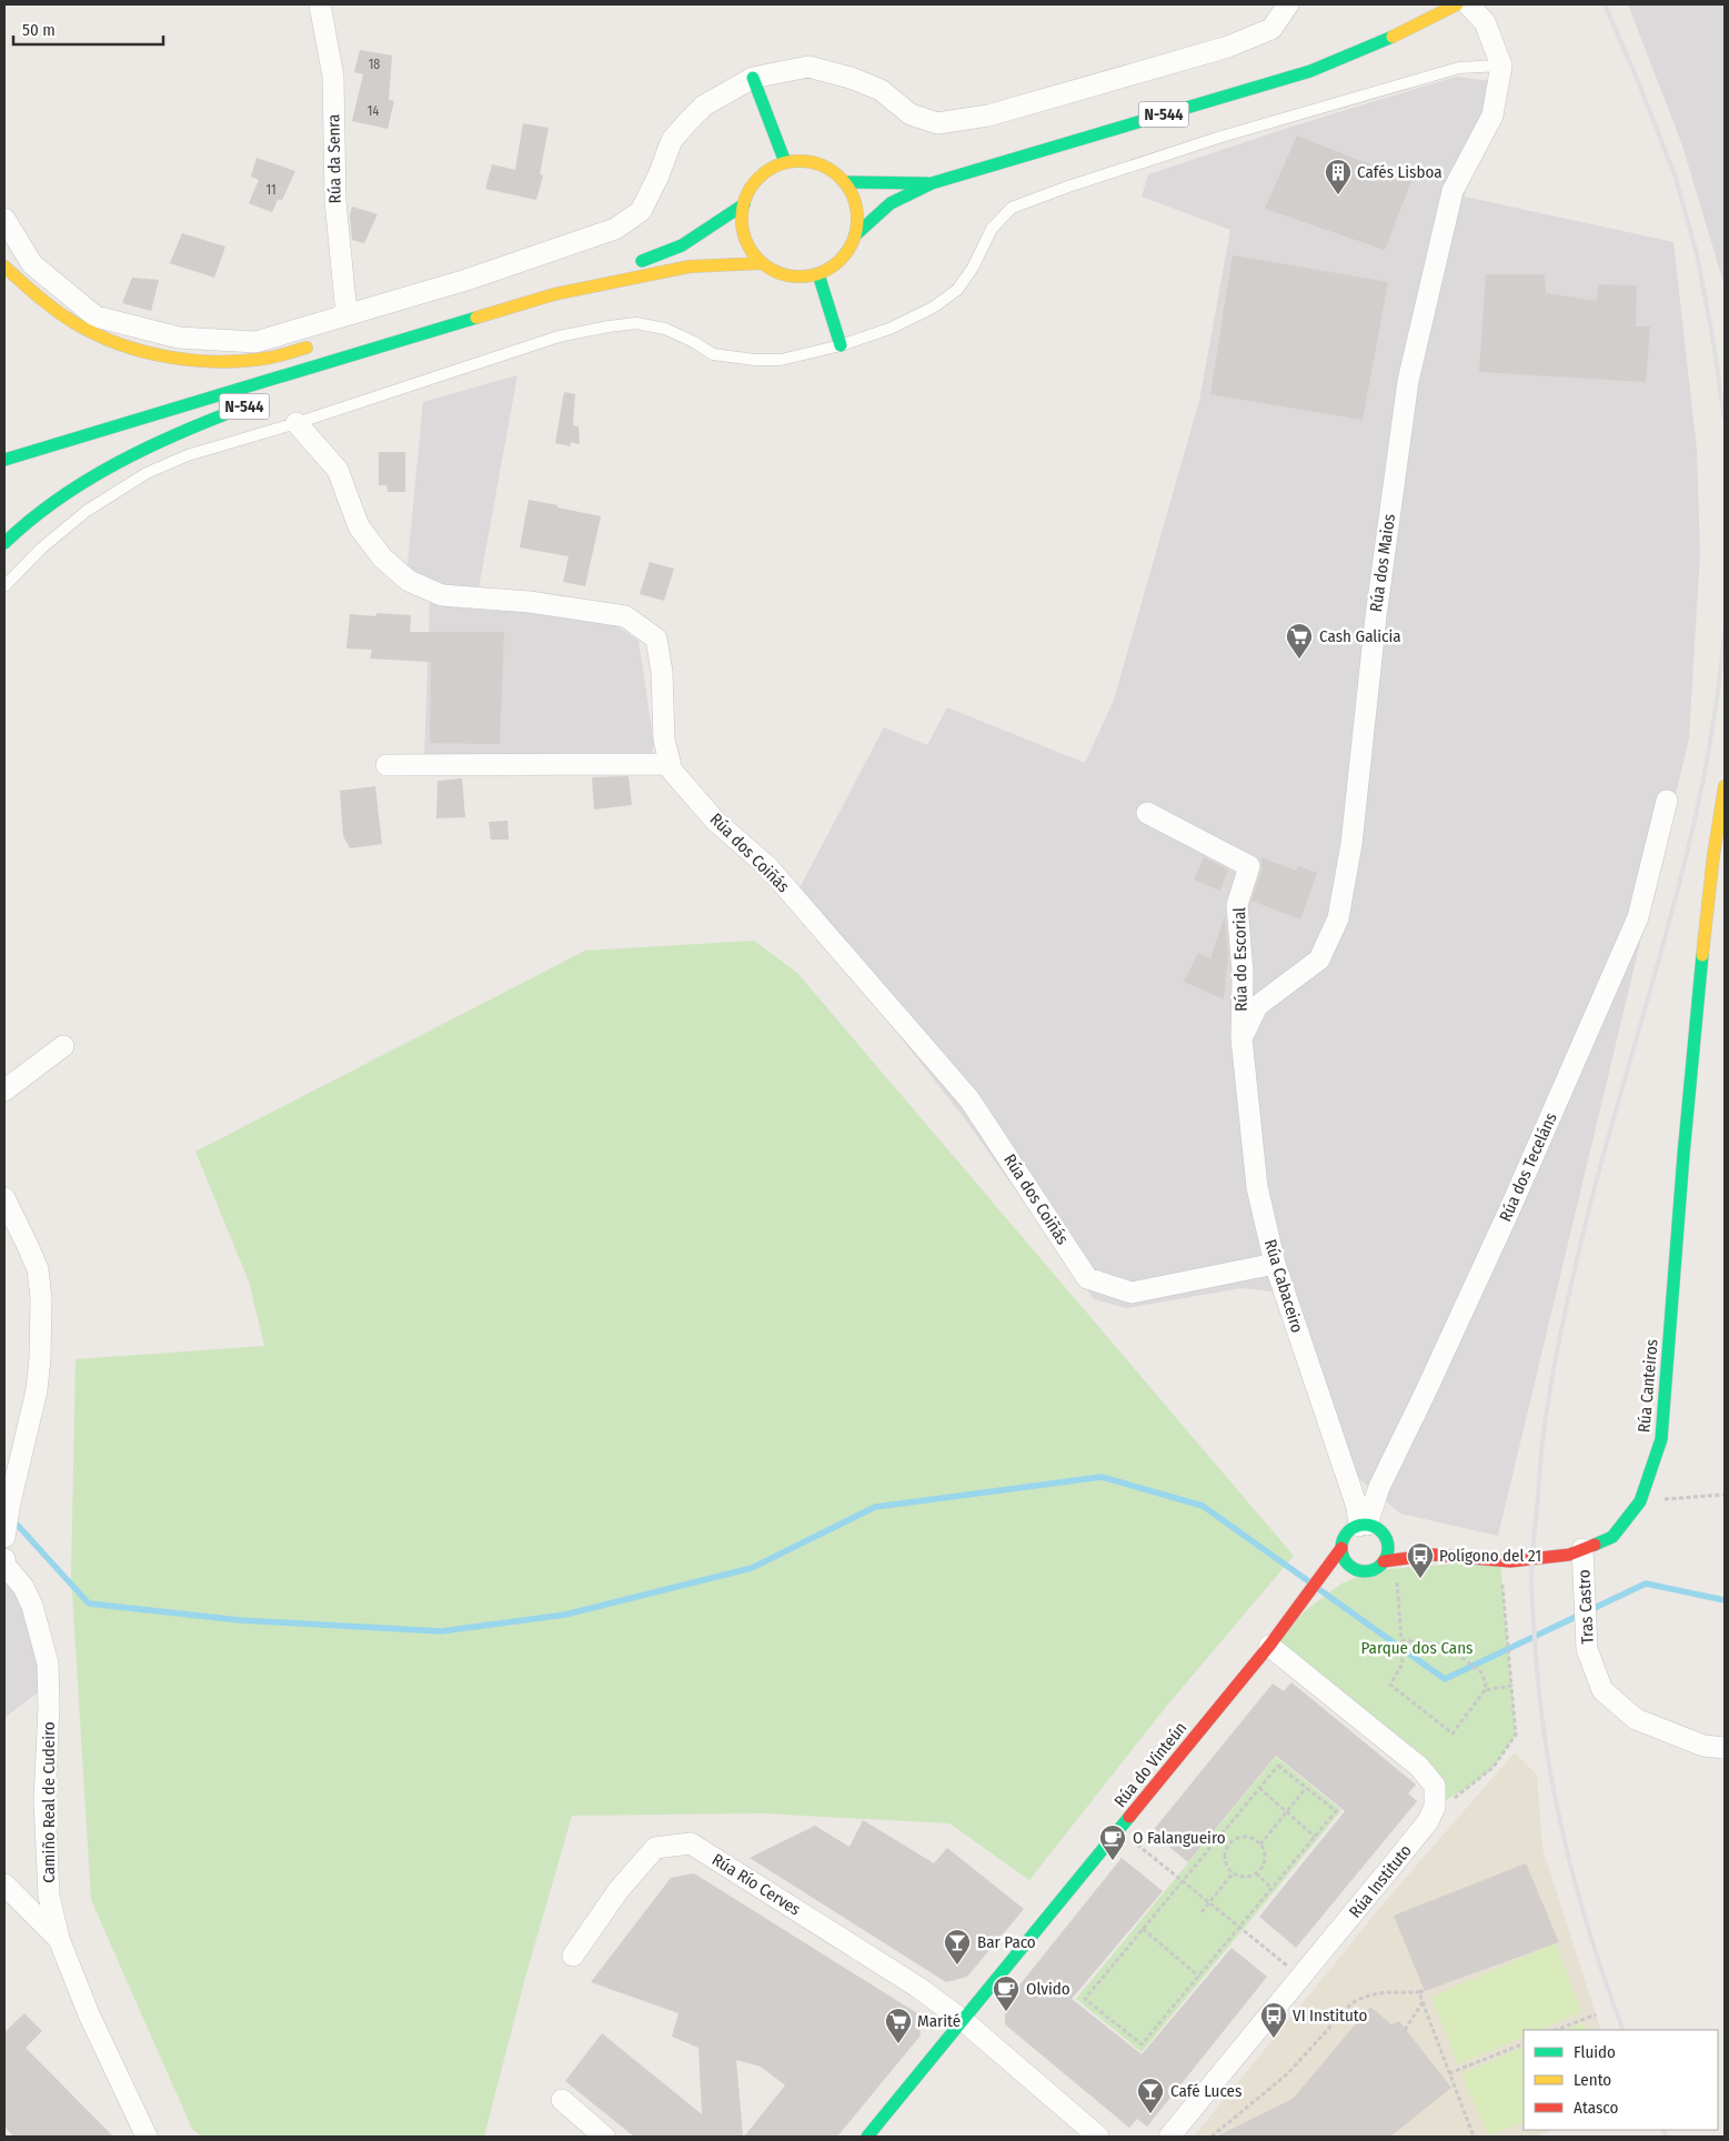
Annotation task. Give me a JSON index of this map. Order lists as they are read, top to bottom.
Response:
{
  "streets": {
    "main road": ["N-544", "Rúa Canteiros", "Rúa do Vinteún"],
    "street": [
      "Rúa da Senra",
      "Rúa dos Maios",
      "Rúa dos Coiñás",
      "Rúa do Escorial",
      "Rúa dos Teceláns",
      "Rúa Cabaceiro",
      "Tras Castro",
      "Camiño Real de Cudeiro",
      "Rúa Instituto",
      "Rúa Río Cerves"
    ]
  },
  "crossings": [
    ["Rúa dos Maios", "Rúa do Escorial"],
    ["Rúa dos Maios", "Rúa Cabaceiro"],
    ["Rúa dos Coiñás", "Rúa Cabaceiro"],
    ["Rúa do Escorial", "Rúa Cabaceiro"],
    ["Rúa dos Teceláns", "Rúa Cabaceiro"],
    ["Rúa Canteiros", "Tras Castro"],
    ["Rúa do Vinteún", "Rúa Instituto"],
    ["Rúa do Vinteún", "Rúa Río Cerves"]
  ],
  "parks": ["Parque dos Cans"],
  "places": {
    "building": ["Cafés Lisboa"],
    "supermarket": ["Cash Galicia", "Marité"],
    "bus stop": ["Polígono del 21", "VI Instituto"],
    "cafe": ["O Falangueiro", "Olvido"],
    "bar": ["Bar Paco", "Café Luces"]
  },
  "house_numbers": ["18", "14", "11"],
  "legend": ["Fluido", "Lento", "Atasco"],
  "scale_bar": "50 m"
}
